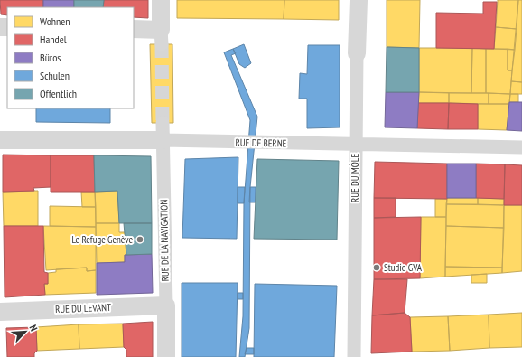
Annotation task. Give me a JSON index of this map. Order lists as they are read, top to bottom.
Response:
{
  "streets": {
    "street": [
      "RUE DE BERNE",
      "RUE DU MÔLE",
      "RUE DE LA NAVIGATION",
      "RUE DU LEVANT"
    ]
  },
  "crossings": [
    ["RUE DE BERNE", "RUE DU MÔLE"],
    ["RUE DE BERNE", "RUE DE LA NAVIGATION"],
    ["RUE DE LA NAVIGATION", "RUE DU LEVANT"]
  ],
  "places": ["Le Refuge Genève", "Studio GVA"],
  "legend": [
    "Wohnen",
    "Handel",
    "Büros",
    "Schulen",
    "Öffentlich"
  ],
  "north": "top right"
}
